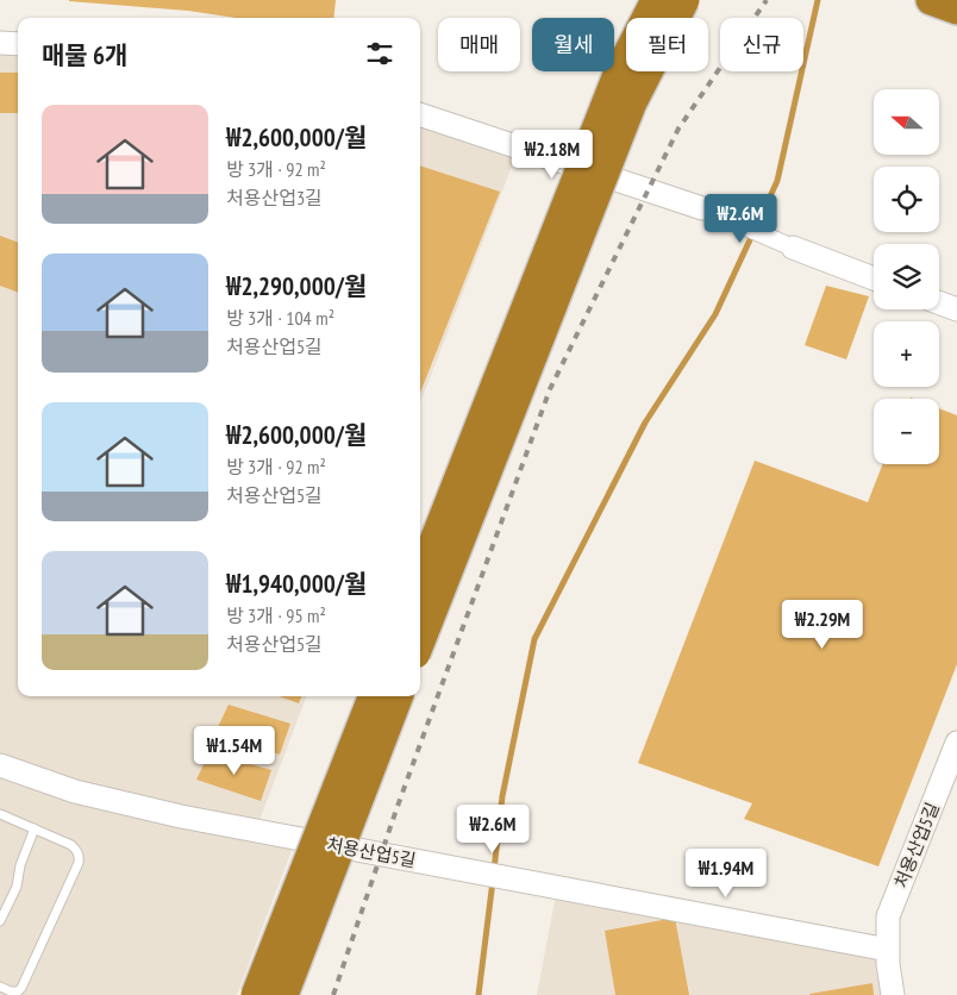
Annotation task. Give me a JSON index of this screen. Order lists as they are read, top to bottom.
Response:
{
  "streets": {
    "street": ["처용산업5길"]
  },
  "north": "left",
  "page": {
    "chip": [
      "매매",
      "월세",
      "필터",
      "신규"
    ],
    "heading": "매물 6개",
    "map_buttons": ["+", "−"],
    "list": [
      {
        "name": "₩2,600,000/월",
        "note": "방 3개 · 92 m² · 처용산업3길"
      },
      {
        "name": "₩2,290,000/월",
        "note": "방 3개 · 104 m² · 처용산업5길"
      },
      {
        "name": "₩2,600,000/월",
        "note": "방 3개 · 92 m² · 처용산업5길"
      },
      {
        "name": "₩1,940,000/월",
        "note": "방 3개 · 95 m² · 처용산업5길"
      }
    ],
    "price": [
      "₩2.18M",
      "₩2.6M",
      "₩2.29M",
      "₩1.54M",
      "₩2.6M",
      "₩1.94M"
    ]
  }
}
